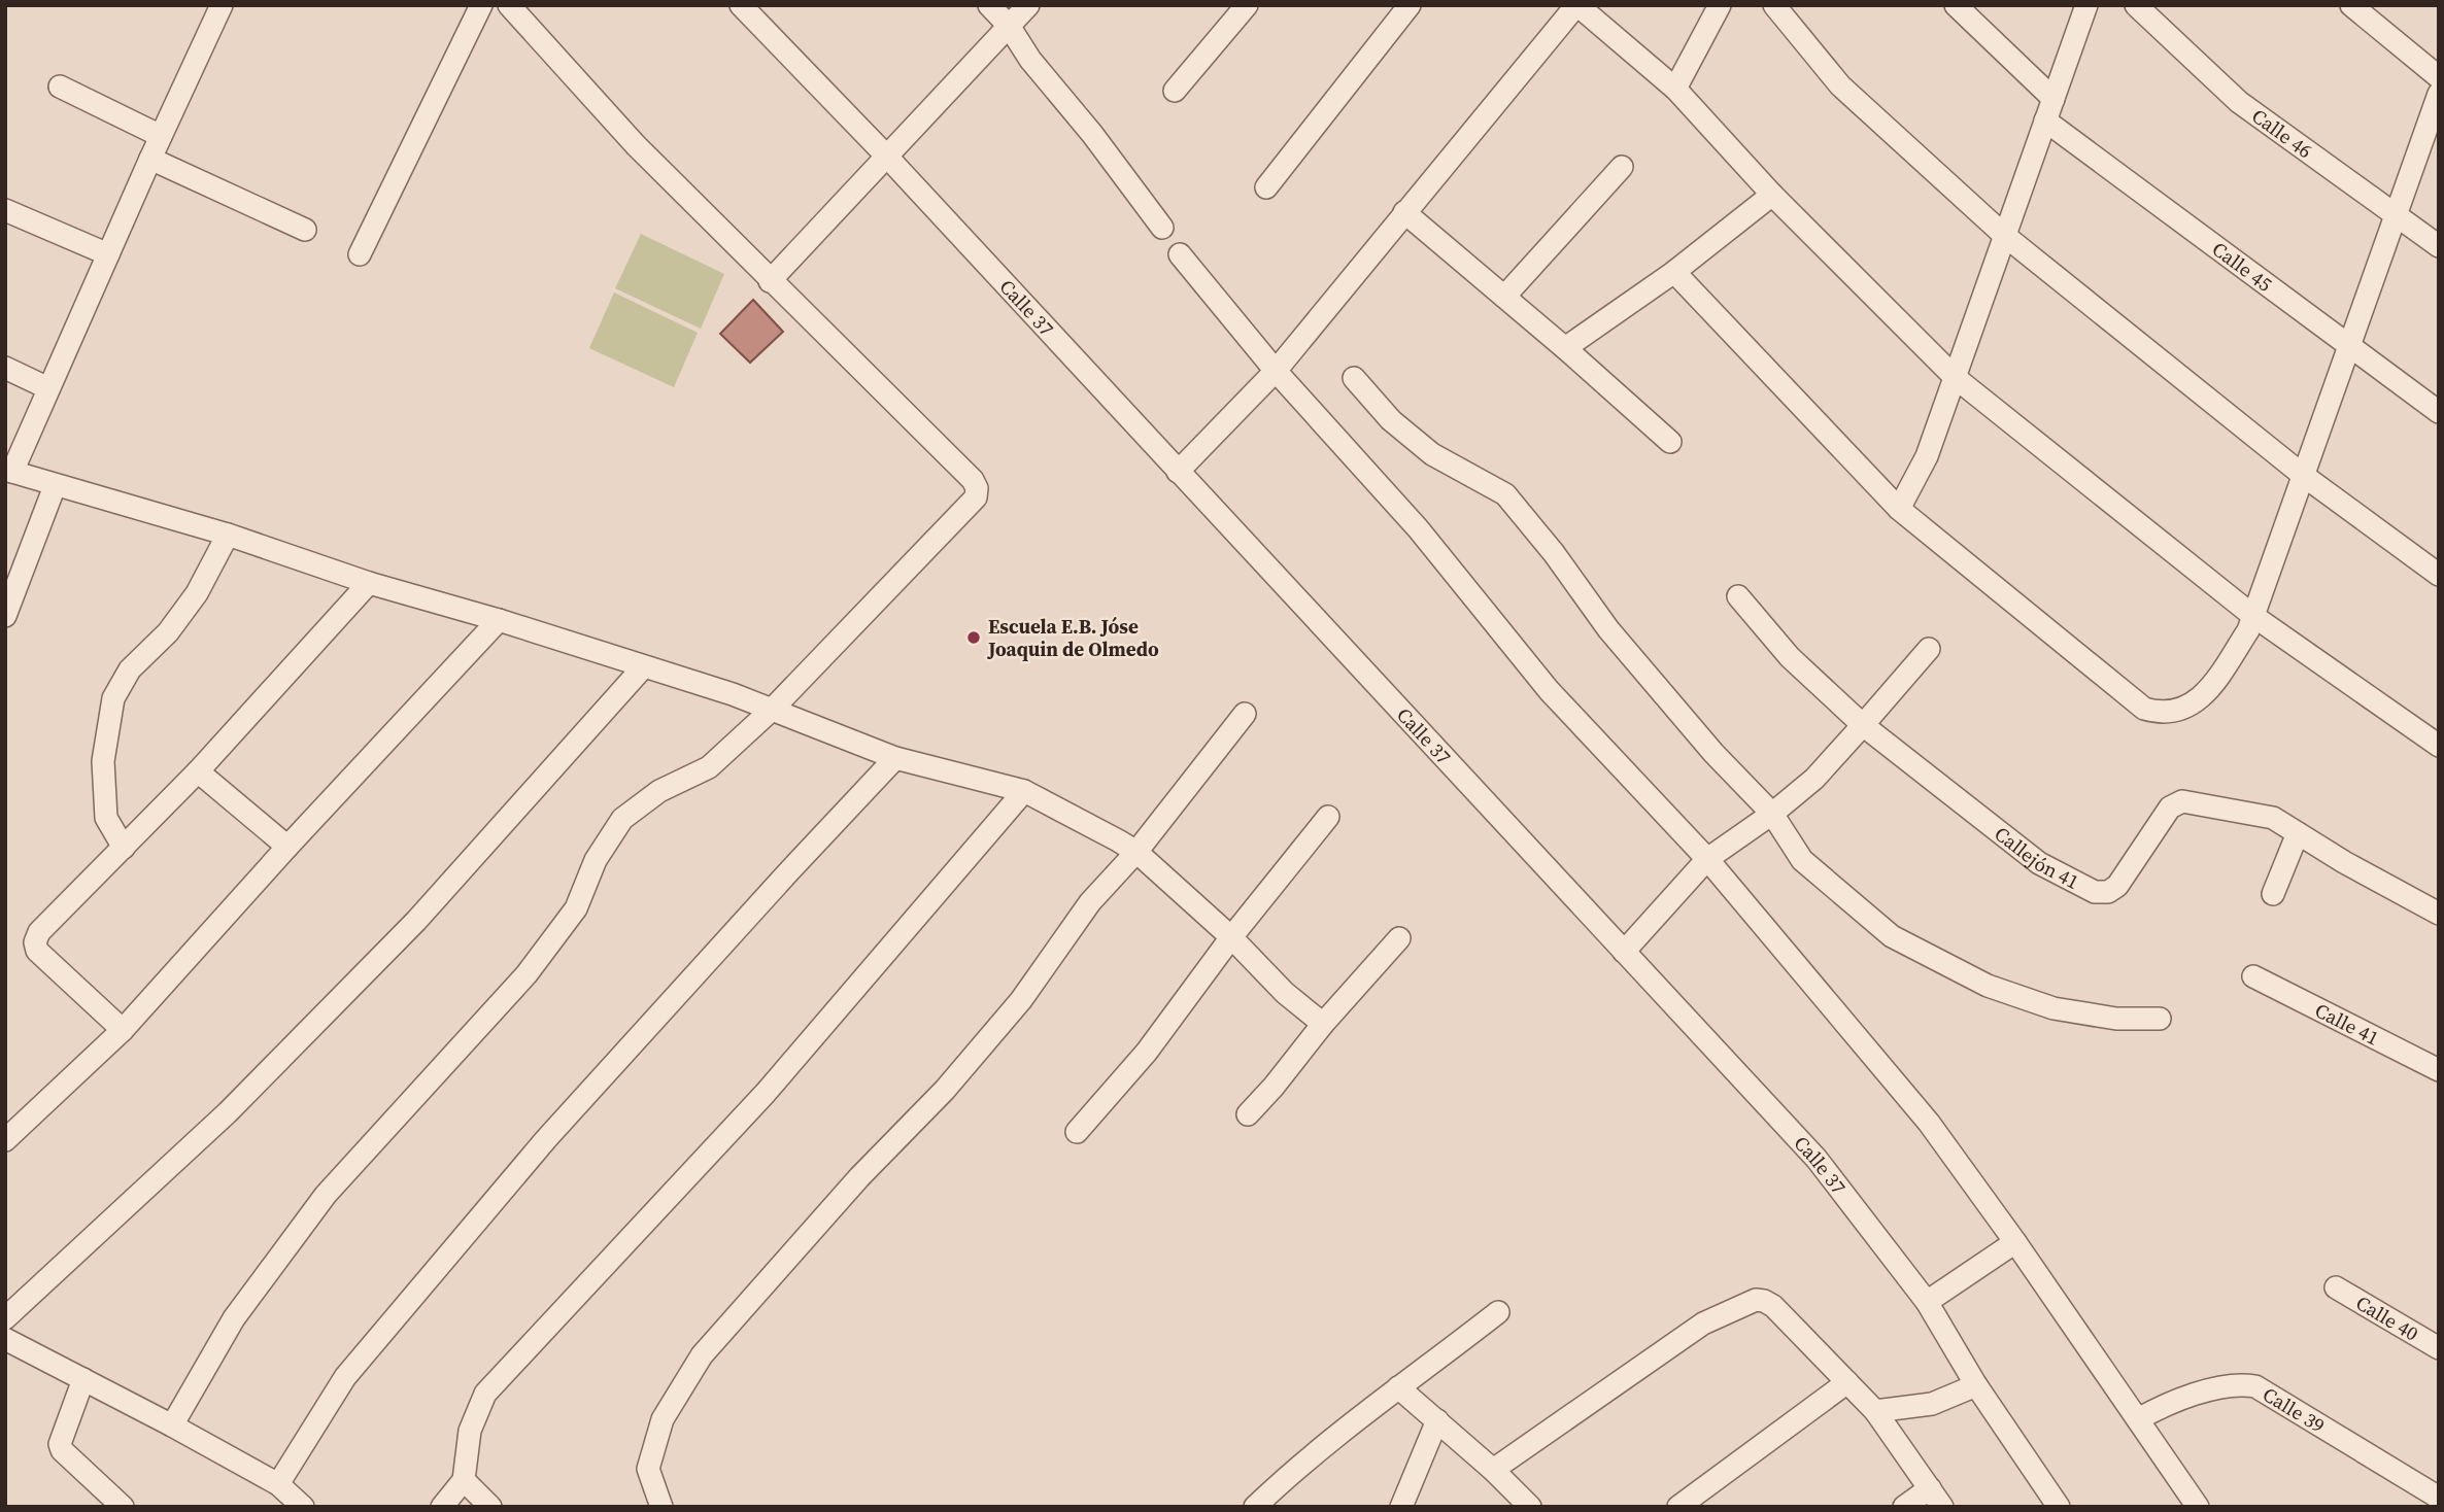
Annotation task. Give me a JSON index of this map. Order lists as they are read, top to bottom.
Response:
{
  "streets": {
    "street": [
      "Calle 46",
      "Calle 45",
      "Calle 37",
      "Callejón 41",
      "Calle 41",
      "Calle 40",
      "Calle 39"
    ]
  },
  "places": ["Escuela E.B. Jóse Joaquin de Olmedo"]
}
